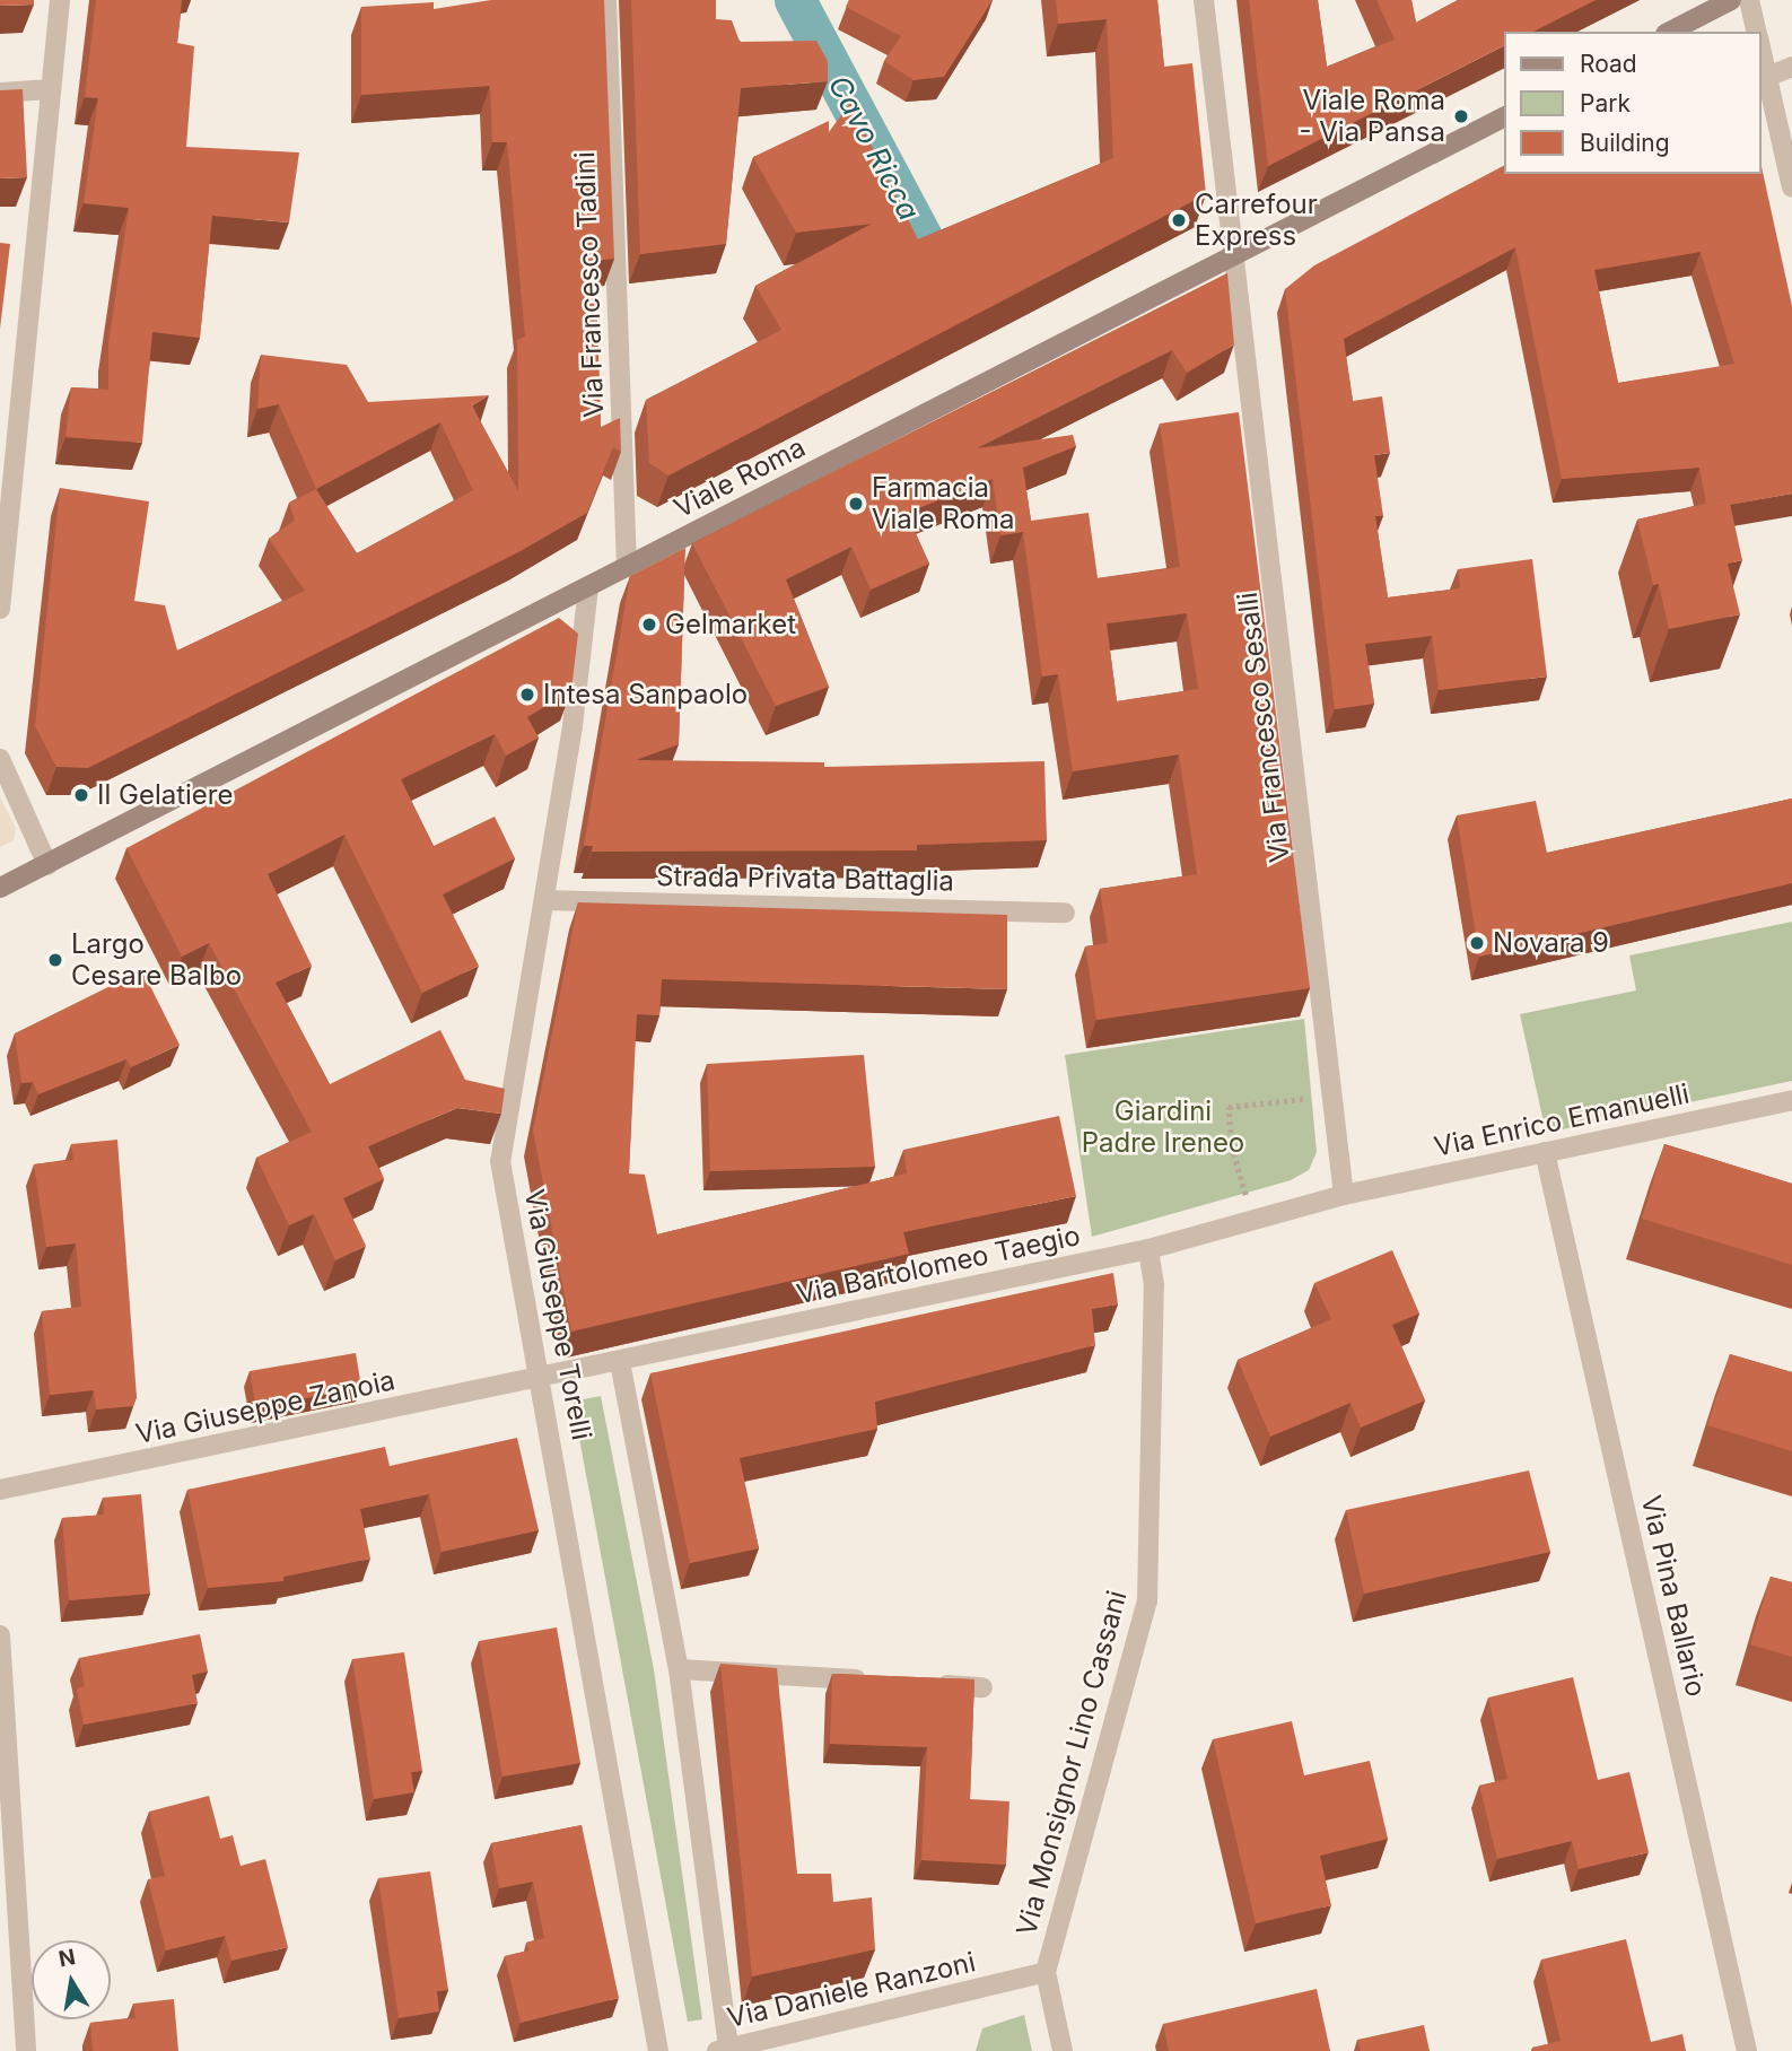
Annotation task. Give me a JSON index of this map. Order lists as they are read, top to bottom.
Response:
{
  "streets": {
    "street": [
      "Via Francesco Tadini",
      "Viale Roma",
      "Via Francesco Sesalli",
      "Strada Privata Battaglia",
      "Via Enrico Emanuelli",
      "Via Bartolomeo Taegio",
      "Via Giuseppe Torelli",
      "Via Giuseppe Zanoia",
      "Via Pina Ballario",
      "Via Monsignor Lino Cassani",
      "Via Daniele Ranzoni"
    ]
  },
  "crossings": [
    ["Via Francesco Tadini", "Viale Roma"],
    ["Viale Roma", "Via Francesco Sesalli"],
    ["Viale Roma", "Via Giuseppe Torelli"],
    ["Via Francesco Sesalli", "Via Enrico Emanuelli"],
    ["Via Francesco Sesalli", "Via Bartolomeo Taegio"],
    ["Strada Privata Battaglia", "Via Giuseppe Torelli"],
    ["Via Enrico Emanuelli", "Via Bartolomeo Taegio"],
    ["Via Enrico Emanuelli", "Via Pina Ballario"],
    ["Via Bartolomeo Taegio", "Via Giuseppe Torelli"],
    ["Via Bartolomeo Taegio", "Via Giuseppe Zanoia"],
    ["Via Bartolomeo Taegio", "Via Monsignor Lino Cassani"],
    ["Via Giuseppe Torelli", "Via Giuseppe Zanoia"],
    ["Via Giuseppe Torelli", "Via Daniele Ranzoni"],
    ["Via Monsignor Lino Cassani", "Via Daniele Ranzoni"]
  ],
  "water": ["Cavo Ricca"],
  "parks": ["Giardini Padre Ireneo"],
  "places": [
    "Viale Roma - Via Pansa",
    "Carrefour Express",
    "Farmacia Viale Roma",
    "Gelmarket",
    "Intesa Sanpaolo",
    "Il Gelatiere",
    "Novara 9",
    "Largo Cesare Balbo"
  ],
  "legend": ["Road", "Park", "Building"],
  "north": "top"
}
